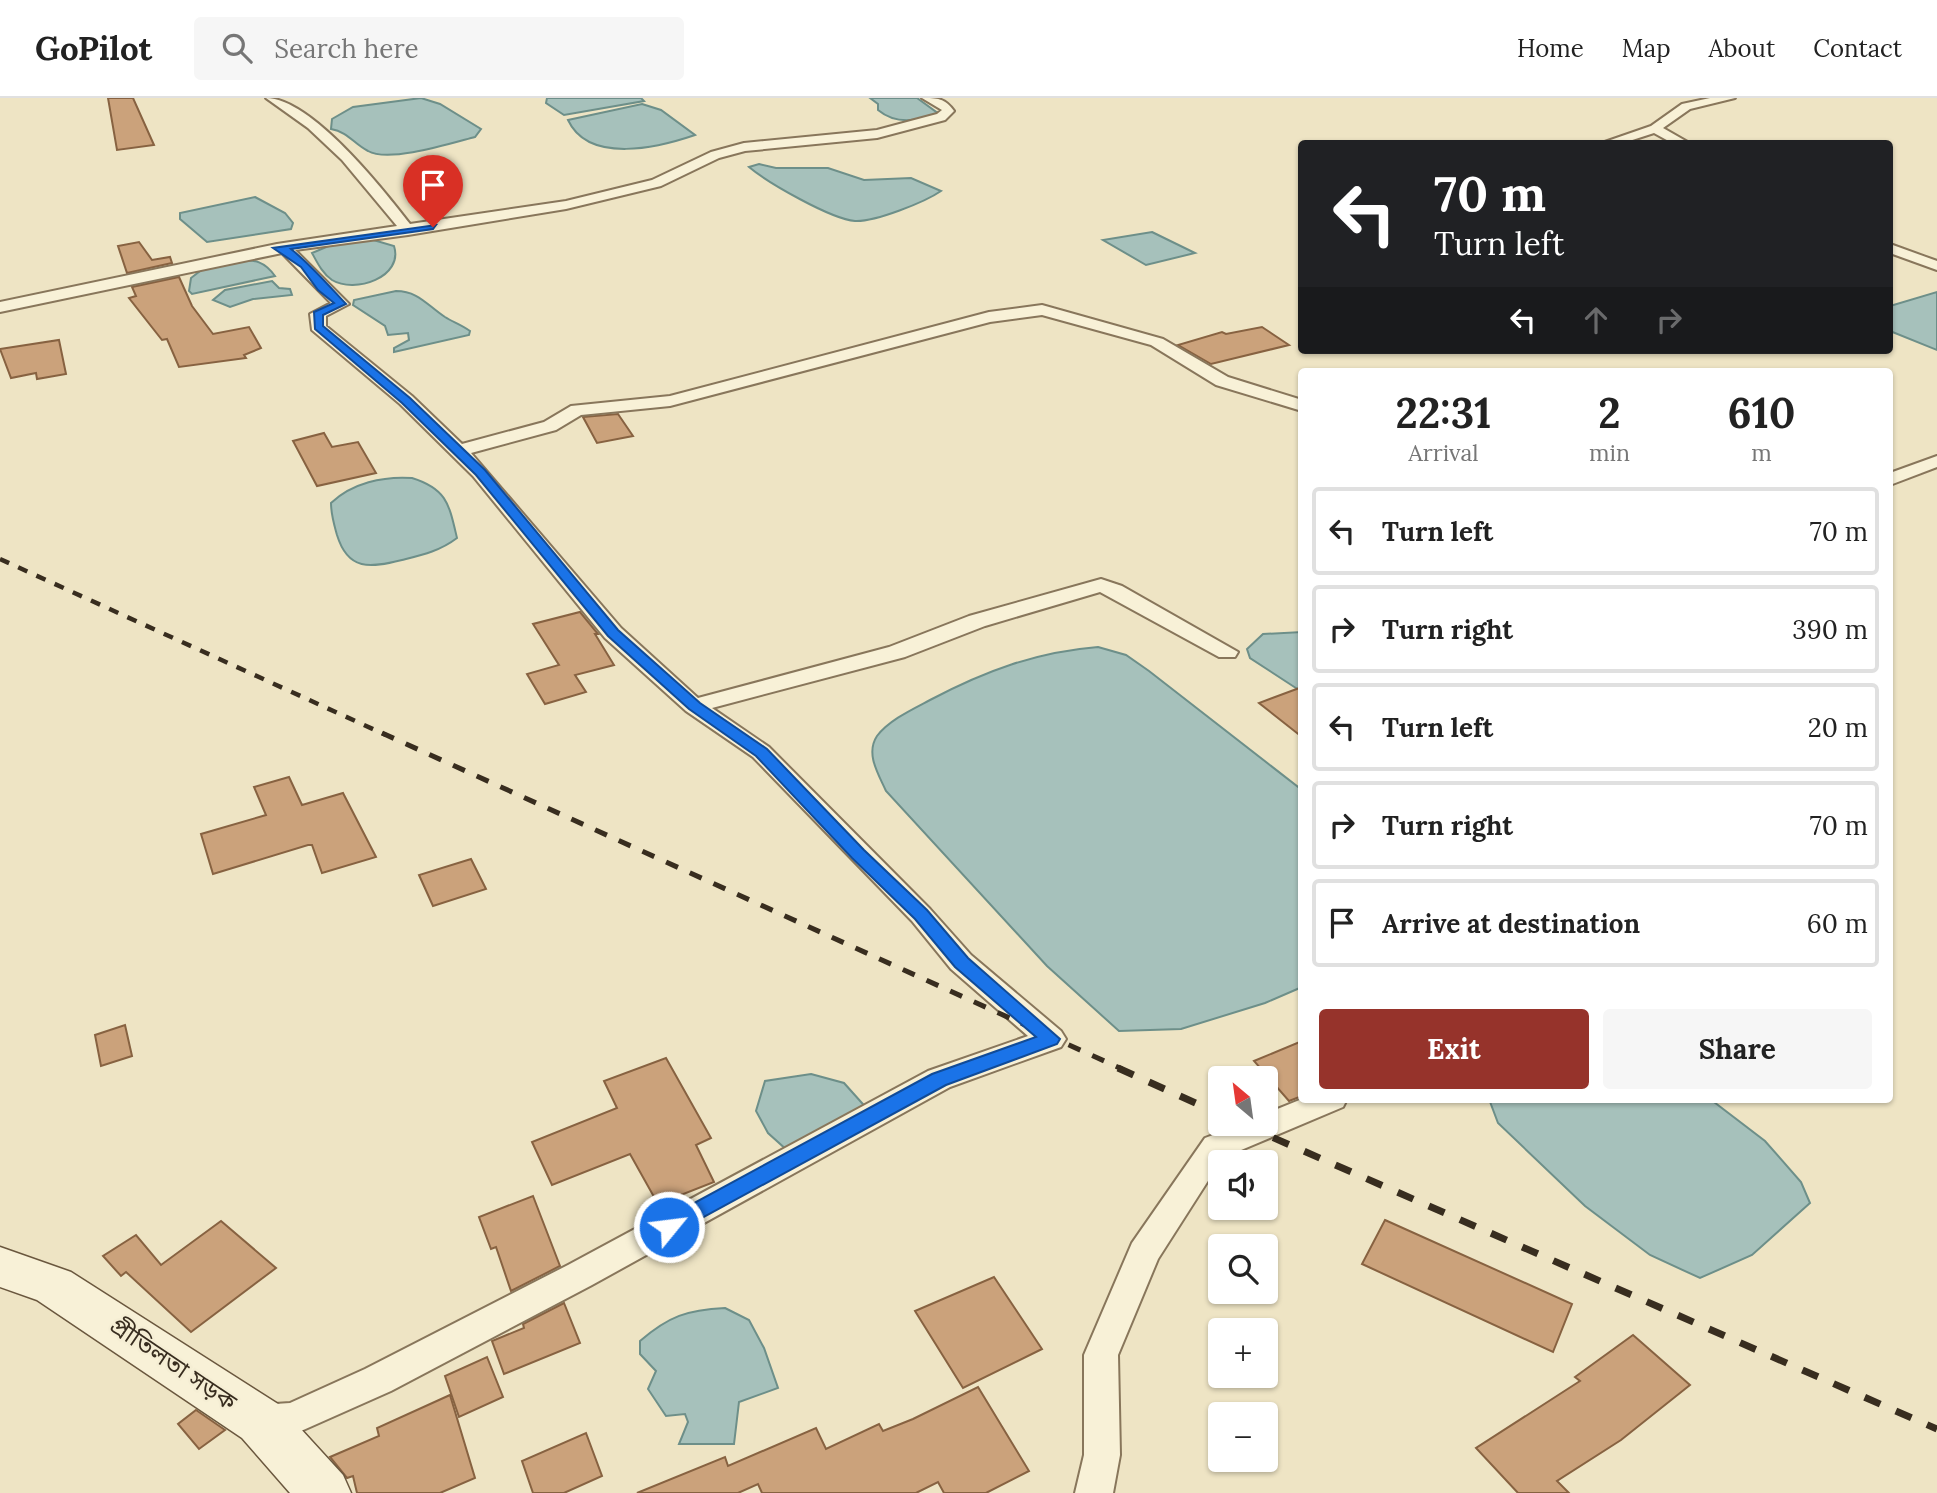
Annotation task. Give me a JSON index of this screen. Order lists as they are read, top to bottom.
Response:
{
  "streets": {
    "main road": ["প্রীতিলতা সড়ক"]
  },
  "north": "top left",
  "page": {
    "header": "GoPilot",
    "search": "Search here",
    "nav": [
      "Home",
      "Map",
      "About",
      "Contact"
    ],
    "turn": ["70 m", "Turn left"],
    "eta": [
      "22:31",
      "Arrival",
      "2",
      "min",
      "610",
      "m"
    ],
    "list": [
      {
        "name": "Turn left",
        "value": "70 m"
      },
      {
        "name": "Turn right",
        "value": "390 m"
      },
      {
        "name": "Turn left",
        "value": "20 m"
      },
      {
        "name": "Turn right",
        "value": "70 m"
      },
      {
        "name": "Arrive at destination",
        "value": "60 m"
      }
    ],
    "buttons": ["Exit", "Share"],
    "map_buttons": ["+", "−"]
  }
}
